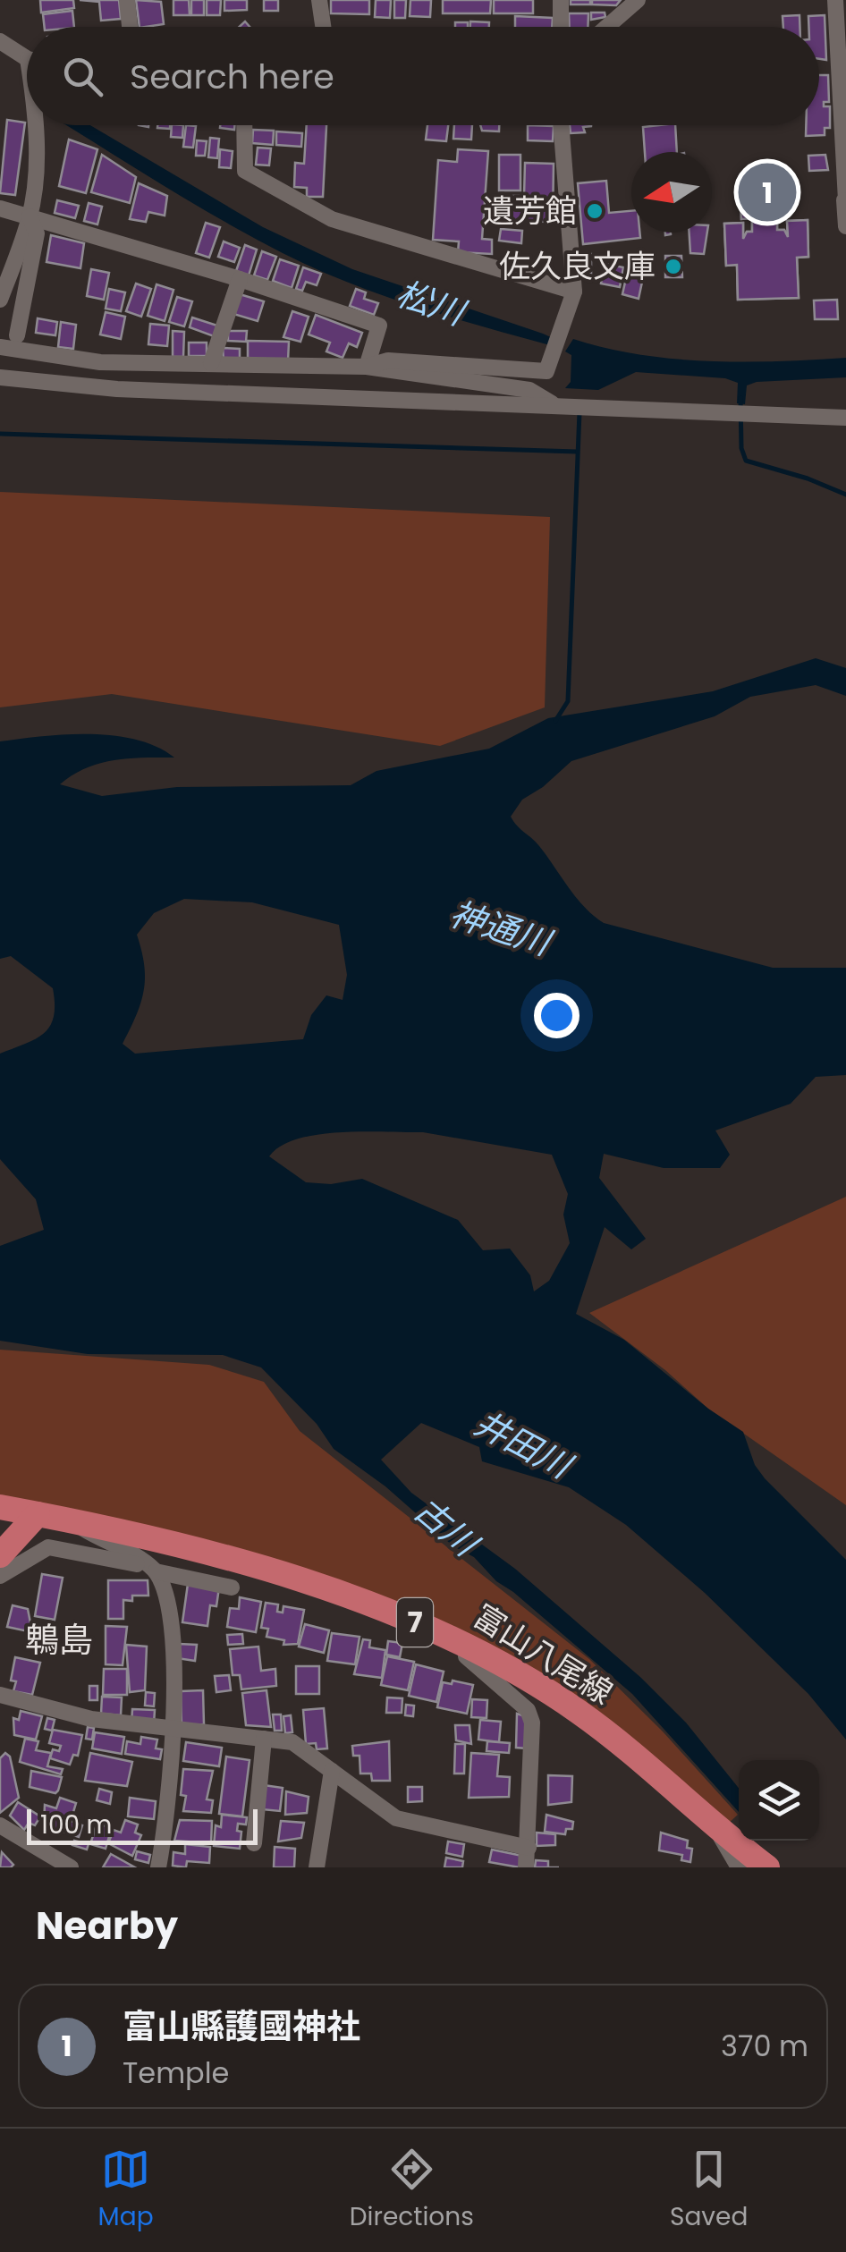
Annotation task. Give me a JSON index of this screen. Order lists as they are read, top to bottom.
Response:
{
  "streets": {
    "main road": ["7", "富山八尾線"]
  },
  "districts": ["鵯島"],
  "water": [
    "松川",
    "神通川",
    "井田川",
    "古川"
  ],
  "places": ["遺芳館", "佐久良文庫"],
  "scale_bar": "100 m",
  "north": "left",
  "page": {
    "search": "Search here",
    "pins": "1",
    "scale": "100 m",
    "heading": "Nearby",
    "list": [
      {
        "mark": "1",
        "name": "富山縣護國神社",
        "note": "Temple",
        "value": "370 m"
      }
    ],
    "nav": ["Map", "Directions", "Saved"]
  }
}
